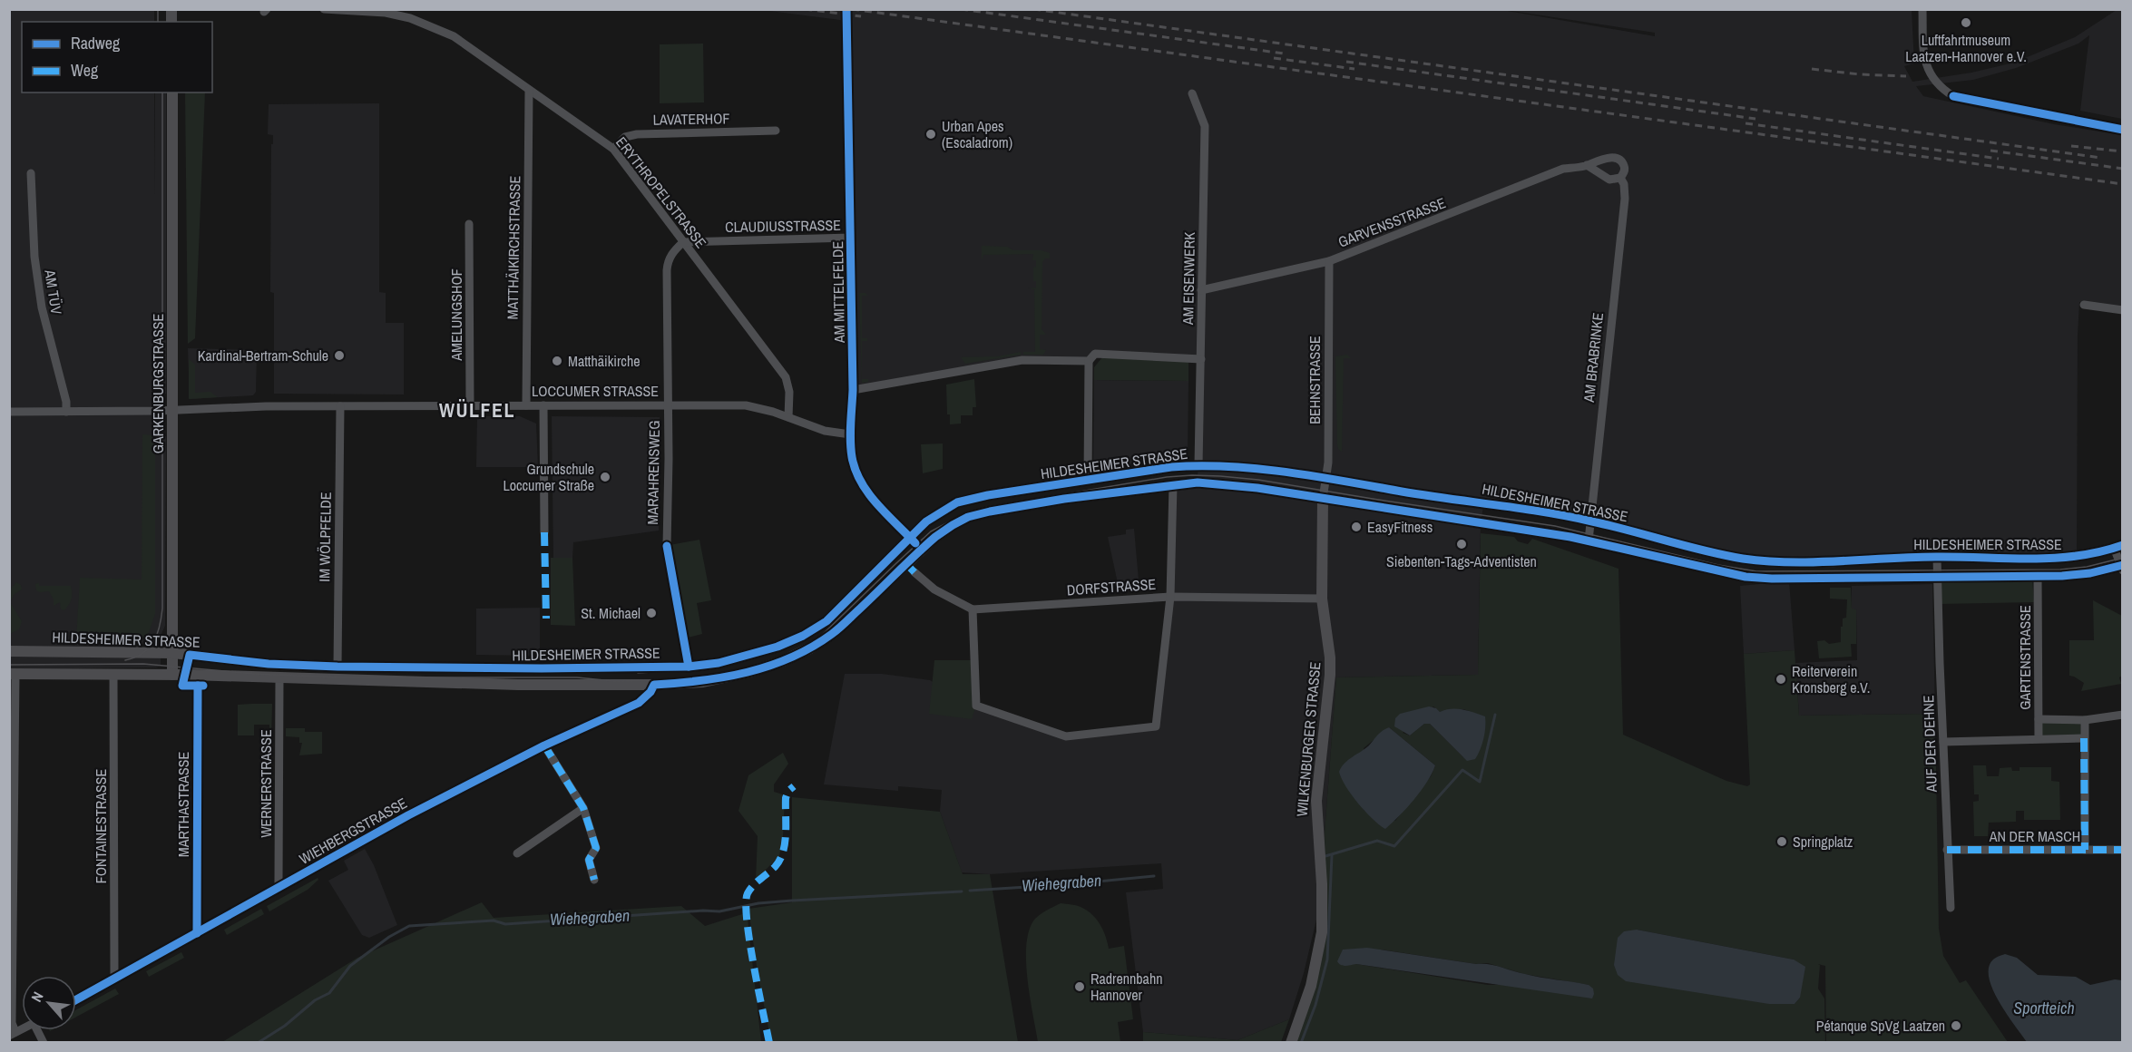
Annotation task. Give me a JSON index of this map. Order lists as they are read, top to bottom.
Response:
{
  "streets": {
    "main road": ["GARKENBURGSTRASSE", "HILDESHEIMER STRASSE", "WILKENBURGER STRASSE"],
    "street": [
      "LAVATERHOF",
      "ERYTHROPELSTRASSE",
      "GARVENSSTRASSE",
      "CLAUDIUSSTRASSE",
      "MATTHÄIKIRCHSTRASSE",
      "AM EISENWERK",
      "AM TÜV",
      "AM MITTELFELDE",
      "AMELUNGSHOF",
      "AM BRABRINKE",
      "BEHNSTRASSE",
      "LOCCUMER STRASSE",
      "MARAHRENSWEG",
      "IM WÖLPFELDE",
      "DORFSTRASSE",
      "GARTENSTRASSE",
      "AUF DER DEHNE",
      "WERNERSTRASSE",
      "MARTHASTRASSE",
      "FONTAINESTRASSE",
      "WIEHBERGSTRASSE",
      "AN DER MASCH"
    ]
  },
  "crossings": [
    ["LAVATERHOF", "ERYTHROPELSTRASSE"],
    ["ERYTHROPELSTRASSE", "CLAUDIUSSTRASSE"],
    ["ERYTHROPELSTRASSE", "MATTHÄIKIRCHSTRASSE"],
    ["ERYTHROPELSTRASSE", "LOCCUMER STRASSE"],
    ["ERYTHROPELSTRASSE", "MARAHRENSWEG"],
    ["GARVENSSTRASSE", "AM EISENWERK"],
    ["GARVENSSTRASSE", "AM BRABRINKE"],
    ["GARVENSSTRASSE", "BEHNSTRASSE"],
    ["CLAUDIUSSTRASSE", "AM MITTELFELDE"],
    ["CLAUDIUSSTRASSE", "MARAHRENSWEG"],
    ["MATTHÄIKIRCHSTRASSE", "LOCCUMER STRASSE"],
    ["AM EISENWERK", "HILDESHEIMER STRASSE"],
    ["AM TÜV", "LOCCUMER STRASSE"],
    ["AM MITTELFELDE", "LOCCUMER STRASSE"],
    ["AM MITTELFELDE", "HILDESHEIMER STRASSE"],
    ["AMELUNGSHOF", "LOCCUMER STRASSE"],
    ["AM BRABRINKE", "HILDESHEIMER STRASSE"],
    ["BEHNSTRASSE", "HILDESHEIMER STRASSE"],
    ["BEHNSTRASSE", "WILKENBURGER STRASSE"],
    ["GARKENBURGSTRASSE", "LOCCUMER STRASSE"],
    ["GARKENBURGSTRASSE", "HILDESHEIMER STRASSE"],
    ["LOCCUMER STRASSE", "MARAHRENSWEG"],
    ["LOCCUMER STRASSE", "IM WÖLPFELDE"],
    ["HILDESHEIMER STRASSE", "IM WÖLPFELDE"],
    ["HILDESHEIMER STRASSE", "GARTENSTRASSE"],
    ["HILDESHEIMER STRASSE", "WILKENBURGER STRASSE"],
    ["HILDESHEIMER STRASSE", "AUF DER DEHNE"],
    ["HILDESHEIMER STRASSE", "WERNERSTRASSE"],
    ["HILDESHEIMER STRASSE", "MARTHASTRASSE"],
    ["HILDESHEIMER STRASSE", "FONTAINESTRASSE"],
    ["HILDESHEIMER STRASSE", "WIEHBERGSTRASSE"],
    ["DORFSTRASSE", "WILKENBURGER STRASSE"],
    ["AUF DER DEHNE", "AN DER MASCH"],
    ["WERNERSTRASSE", "WIEHBERGSTRASSE"],
    ["MARTHASTRASSE", "WIEHBERGSTRASSE"],
    ["FONTAINESTRASSE", "WIEHBERGSTRASSE"]
  ],
  "districts": ["WÜLFEL"],
  "water": ["Wiehegraben", "Sportteich"],
  "places": [
    "Luftfahrtmuseum Laatzen-Hannover e.V.",
    "Urban Apes (Escaladrom)",
    "Kardinal-Bertram-Schule",
    "Matthäikirche",
    "Grundschule Loccumer Straße",
    "EasyFitness",
    "Siebenten-Tags-Adventisten",
    "St. Michael",
    "Reiterverein Kronsberg e.V.",
    "Springplatz",
    "Radrennbahn Hannover",
    "Pétanque SpVg Laatzen"
  ],
  "legend": ["Radweg", "Weg"],
  "north": "top left"
}
